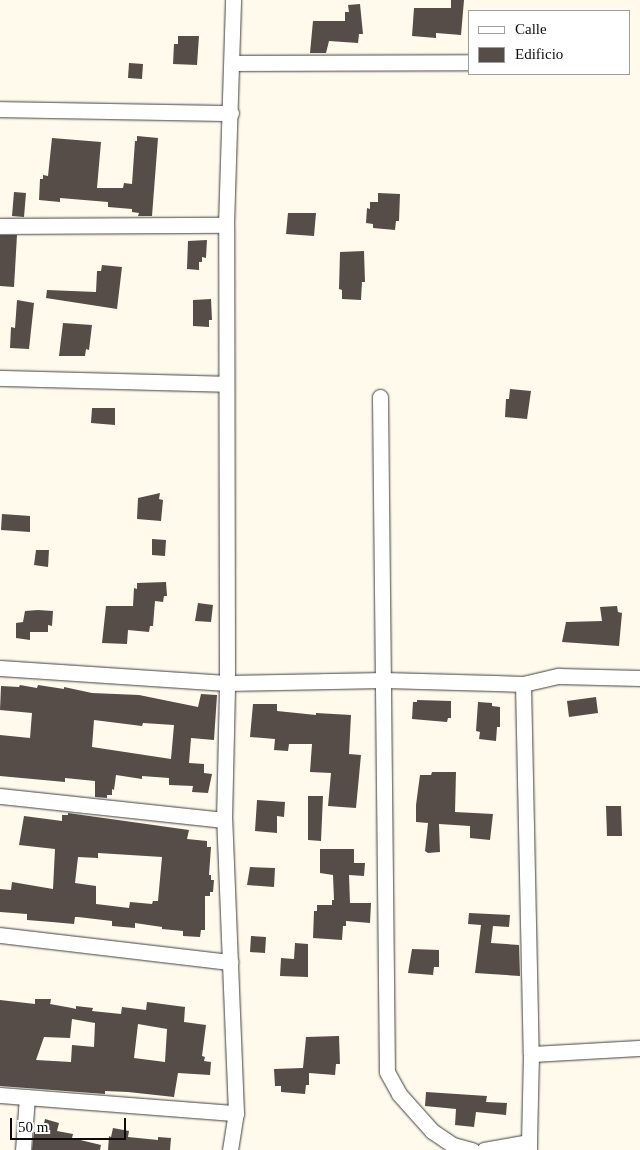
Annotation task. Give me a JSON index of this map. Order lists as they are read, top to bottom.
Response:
{
  "legend": ["Calle", "Edificio"],
  "scale_bar": "50 m"
}
